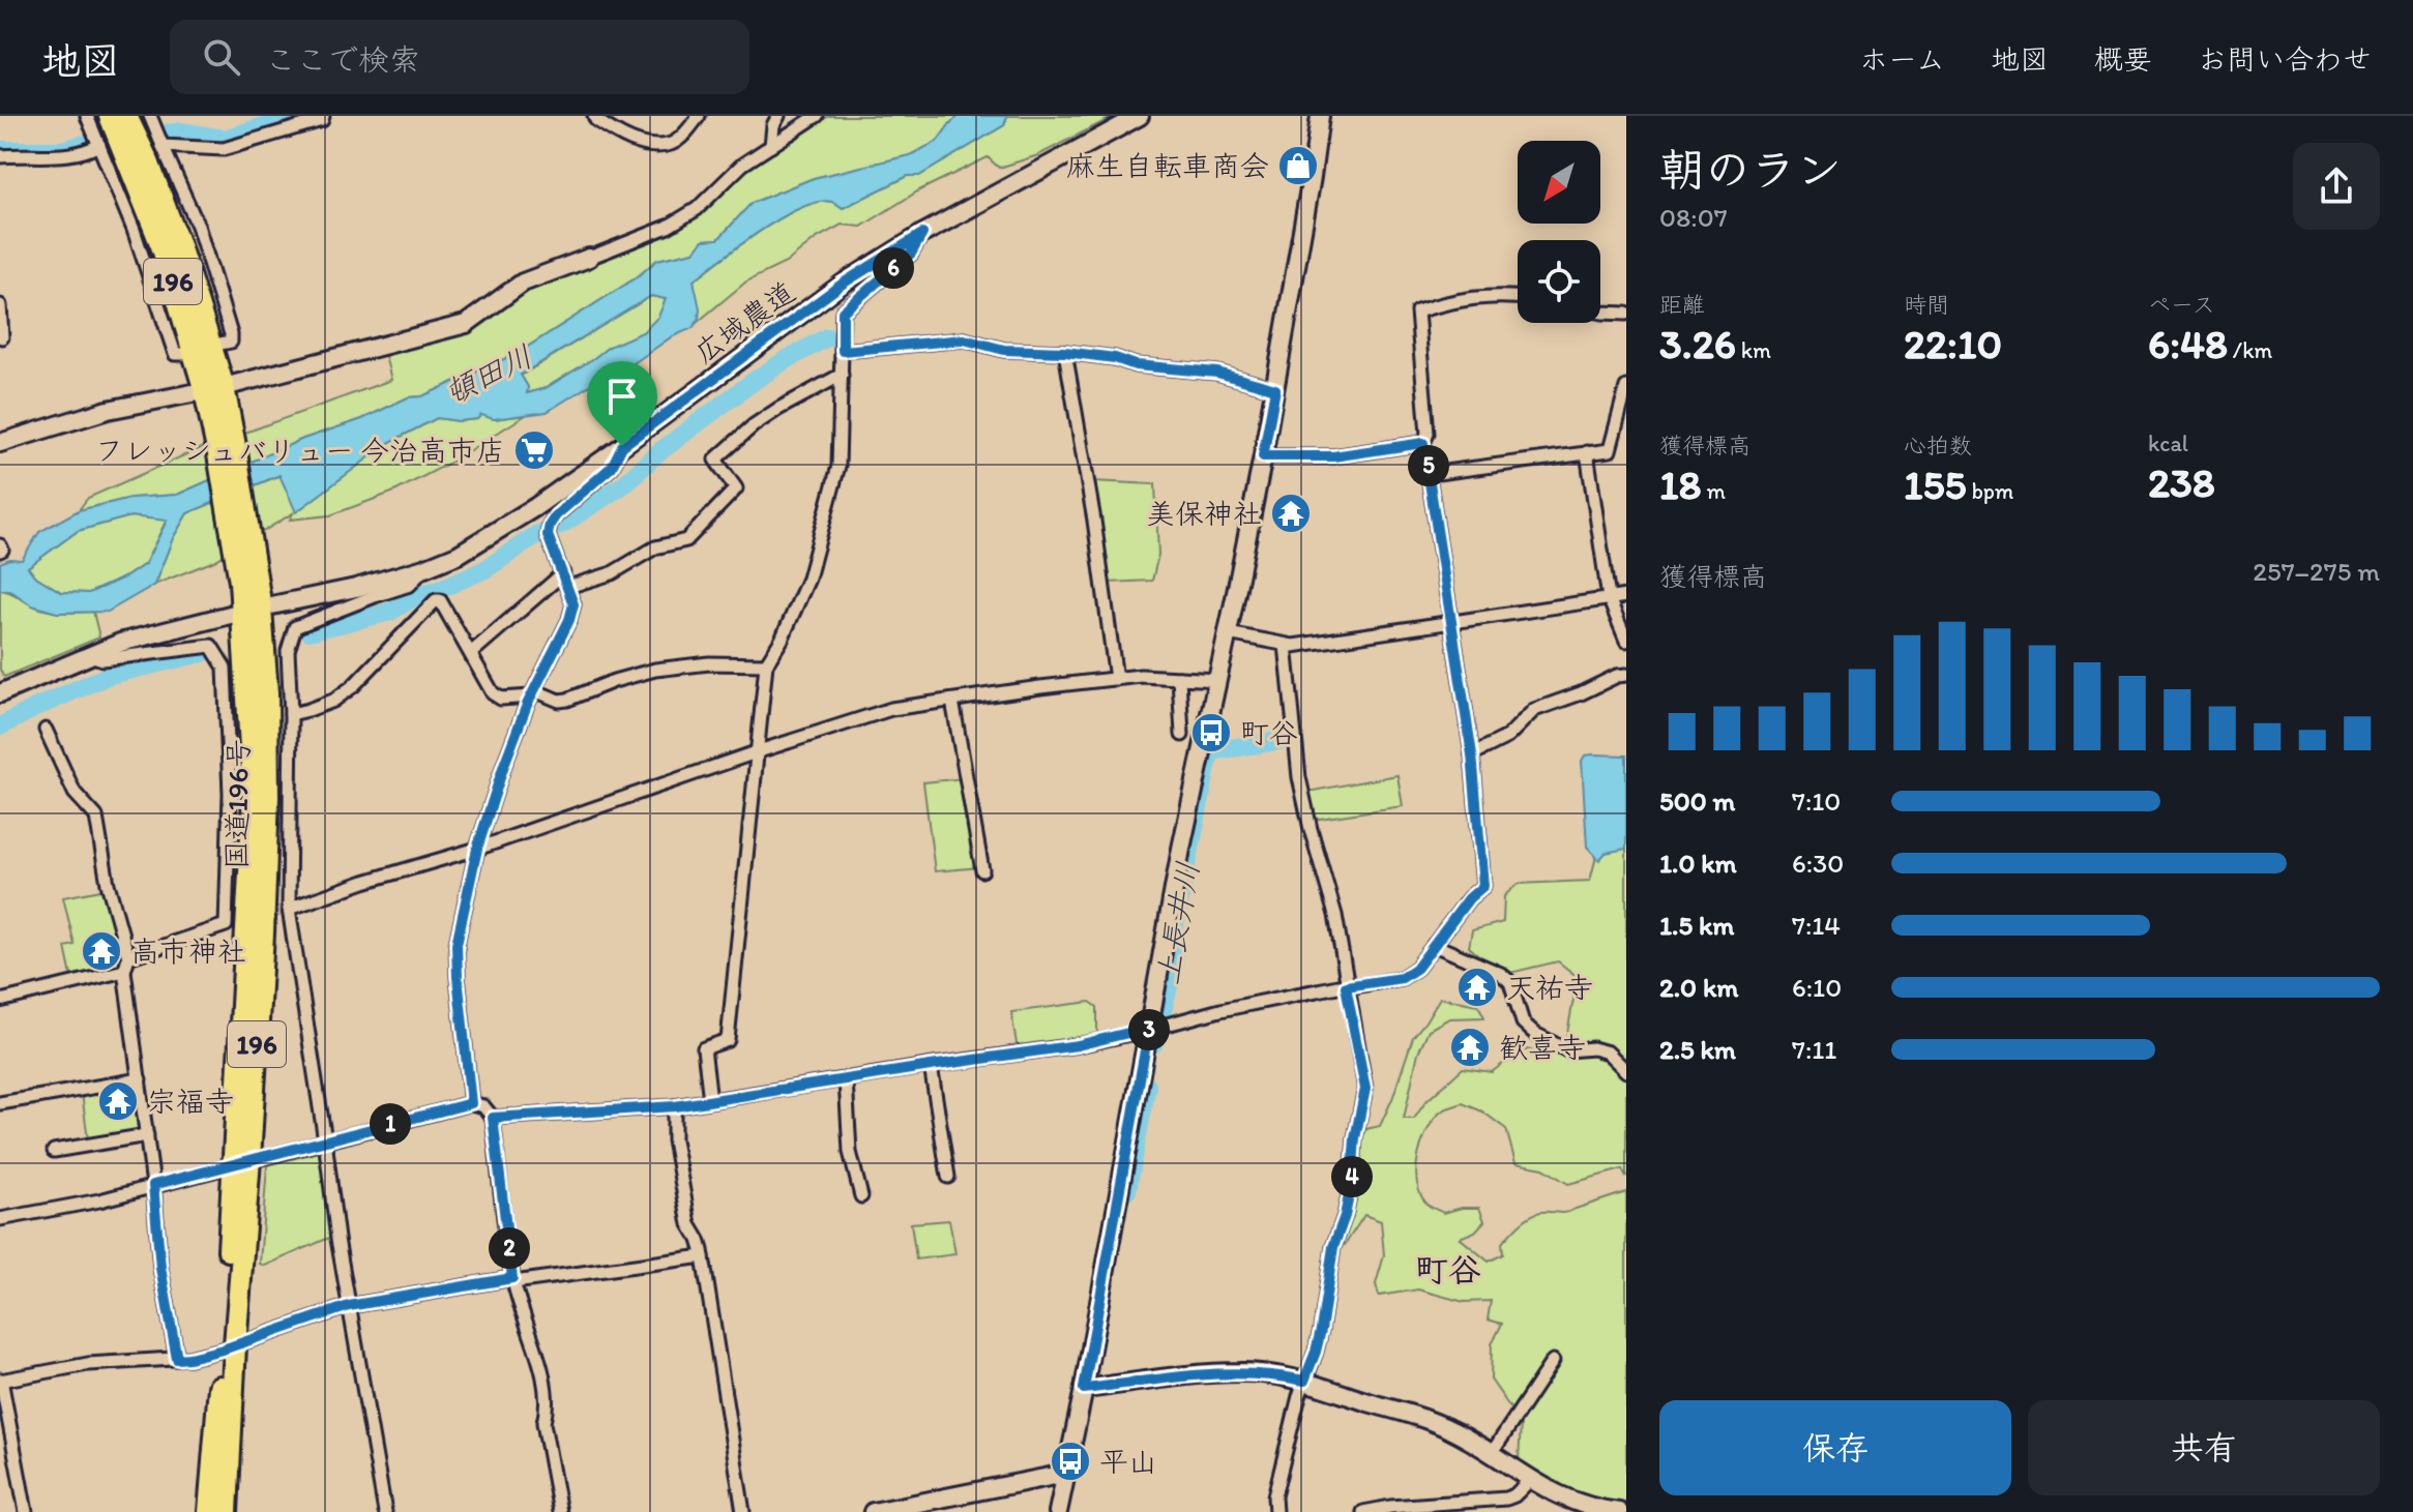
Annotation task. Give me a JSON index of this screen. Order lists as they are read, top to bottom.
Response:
{
  "streets": {
    "highway": ["196", "国道196号"],
    "street": ["広域農道"]
  },
  "crossings": [
    ["広域農道", "国道196号"]
  ],
  "districts": ["町谷"],
  "water": ["頓田川", "上長井川"],
  "places": {
    "shop": ["麻生自転車商会"],
    "supermarket": ["フレッシュバリュー 今治高市店"],
    "temple": [
      "美保神社",
      "高市神社",
      "天祐寺",
      "歓喜寺",
      "宗福寺"
    ],
    "bus stop": ["町谷", "平山"]
  },
  "north": "bottom left",
  "page": {
    "header": "地図",
    "search": "ここで検索",
    "nav": [
      "ホーム",
      "地図",
      "概要",
      "お問い合わせ"
    ],
    "heading": ["朝のラン", "08:07"],
    "pins": [
      "6",
      "5",
      "3",
      "1",
      "4",
      "2"
    ],
    "stats": [
      ["距離", "3.26 km"],
      ["時間", "22:10"],
      ["ペース", "6:48 /km"],
      ["獲得標高", "18 m"],
      ["心拍数", "155 bpm"],
      ["kcal", "238"]
    ],
    "chart": ["獲得標高", "257–275 m"],
    "list": [
      {
        "name": "500 m",
        "note": "7:10"
      },
      {
        "name": "1.0 km",
        "note": "6:30"
      },
      {
        "name": "1.5 km",
        "note": "7:14"
      },
      {
        "name": "2.0 km",
        "note": "6:10"
      },
      {
        "name": "2.5 km",
        "note": "7:11"
      }
    ],
    "buttons": ["保存", "共有"]
  }
}
